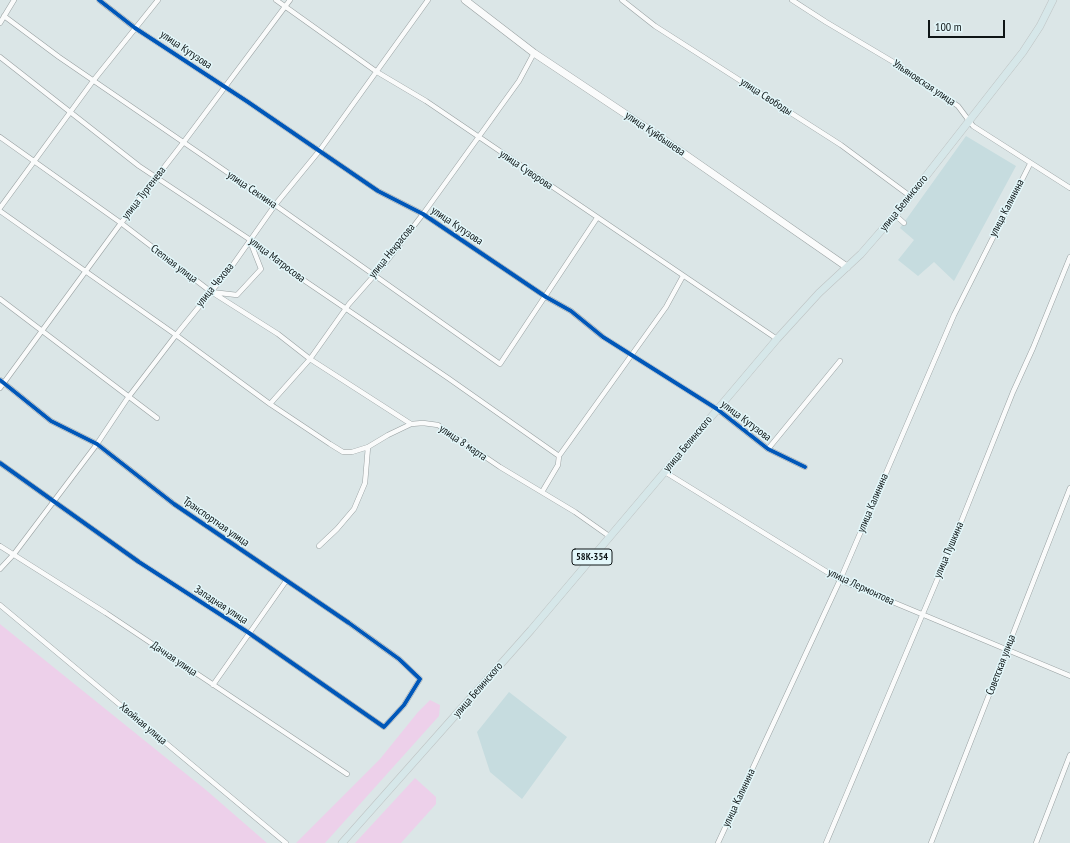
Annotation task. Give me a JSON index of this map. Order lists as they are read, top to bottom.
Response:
{
  "streets": {
    "main road": ["улица Куйбышева", "улица Белинского", "58К-354"],
    "street": [
      "улица Кутузова",
      "Ульяновская улица",
      "улица Свободы",
      "улица Суворова",
      "улица Секнина",
      "улица Тургенева",
      "улица Калинина",
      "улица Некрасова",
      "улица Матросова",
      "Степная улица",
      "улица Чехова",
      "улица 8 марта",
      "Транспортная улица",
      "улица Пушкина",
      "улица Лермонтова",
      "Западная улица",
      "Дачная улица",
      "Советская улица",
      "Хвойная улица"
    ]
  },
  "crossings": [
    ["улица Кутузова", "улица Секнина"],
    ["улица Кутузова", "улица Тургенева"],
    ["улица Кутузова", "улица Белинского"],
    ["улица Кутузова", "улица Некрасова"],
    ["улица Кутузова", "улица Чехова"],
    ["Ульяновская улица", "улица Белинского"],
    ["Ульяновская улица", "улица Калинина"],
    ["улица Свободы", "улица Белинского"],
    ["улица Куйбышева", "улица Белинского"],
    ["улица Куйбышева", "улица Некрасова"],
    ["улица Суворова", "улица Тургенева"],
    ["улица Суворова", "улица Белинского"],
    ["улица Суворова", "улица Некрасова"],
    ["улица Суворова", "улица Чехова"],
    ["улица Секнина", "улица Тургенева"],
    ["улица Секнина", "улица Некрасова"],
    ["улица Секнина", "улица Чехова"],
    ["улица Тургенева", "улица Матросова"],
    ["улица Тургенева", "Степная улица"],
    ["улица Тургенева", "Транспортная улица"],
    ["улица Белинского", "улица 8 марта"],
    ["улица Белинского", "улица Лермонтова"],
    ["улица Калинина", "улица Лермонтова"],
    ["улица Некрасова", "улица Матросова"],
    ["улица Некрасова", "Степная улица"],
    ["улица Матросова", "улица Чехова"],
    ["Степная улица", "улица Чехова"],
    ["Степная улица", "улица 8 марта"],
    ["улица Чехова", "Транспортная улица"],
    ["улица Чехова", "Западная улица"],
    ["улица Чехова", "Дачная улица"],
    ["Транспортная улица", "Западная улица"],
    ["улица Пушкина", "улица Лермонтова"],
    ["улица Лермонтова", "Советская улица"]
  ],
  "scale_bar": "100 m"
}
